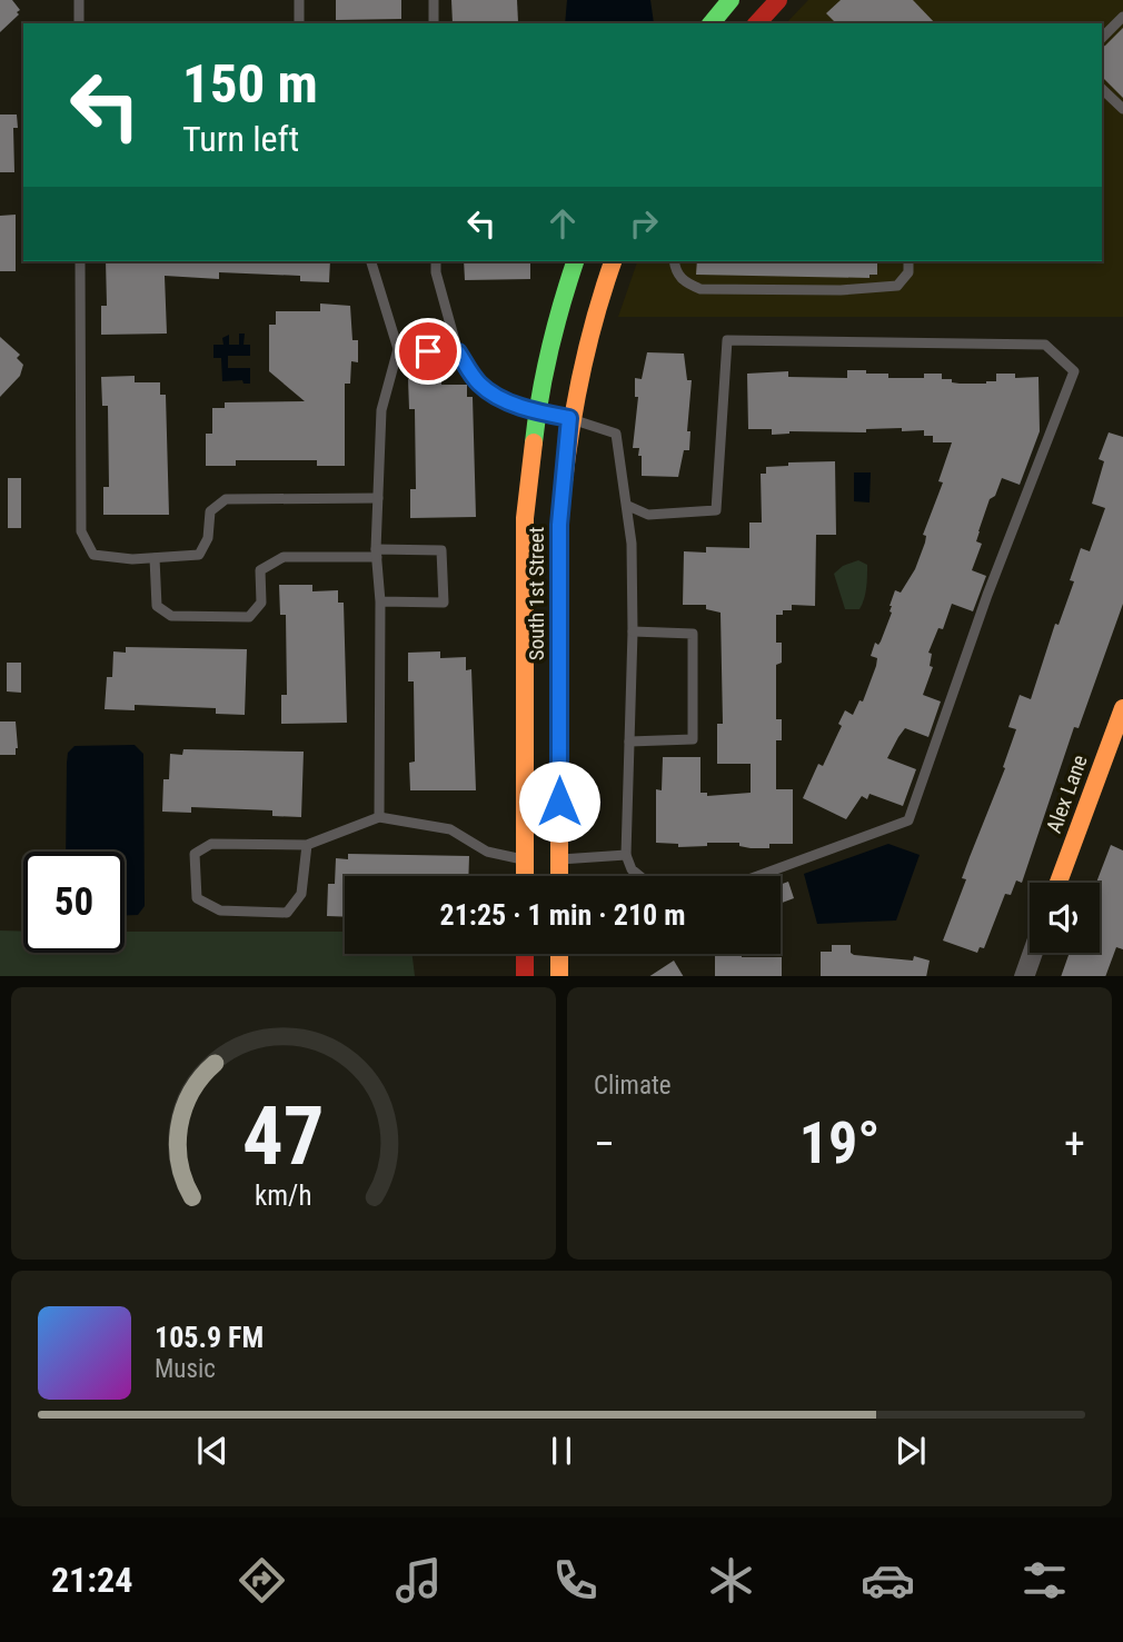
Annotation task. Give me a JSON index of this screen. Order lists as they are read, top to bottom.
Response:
{
  "streets": {
    "main road": ["South 1st Street", "Alex Lane"]
  },
  "page": {
    "turn": ["150 m", "Turn left"],
    "limit": "50",
    "trip": "21:25 · 1 min · 210 m",
    "tile": "Climate",
    "heat": ["−", "19°", "+"],
    "song": ["105.9 FM", "Music"],
    "tabs": "21:24",
    "gauge": ["47", "km/h"]
  }
}
